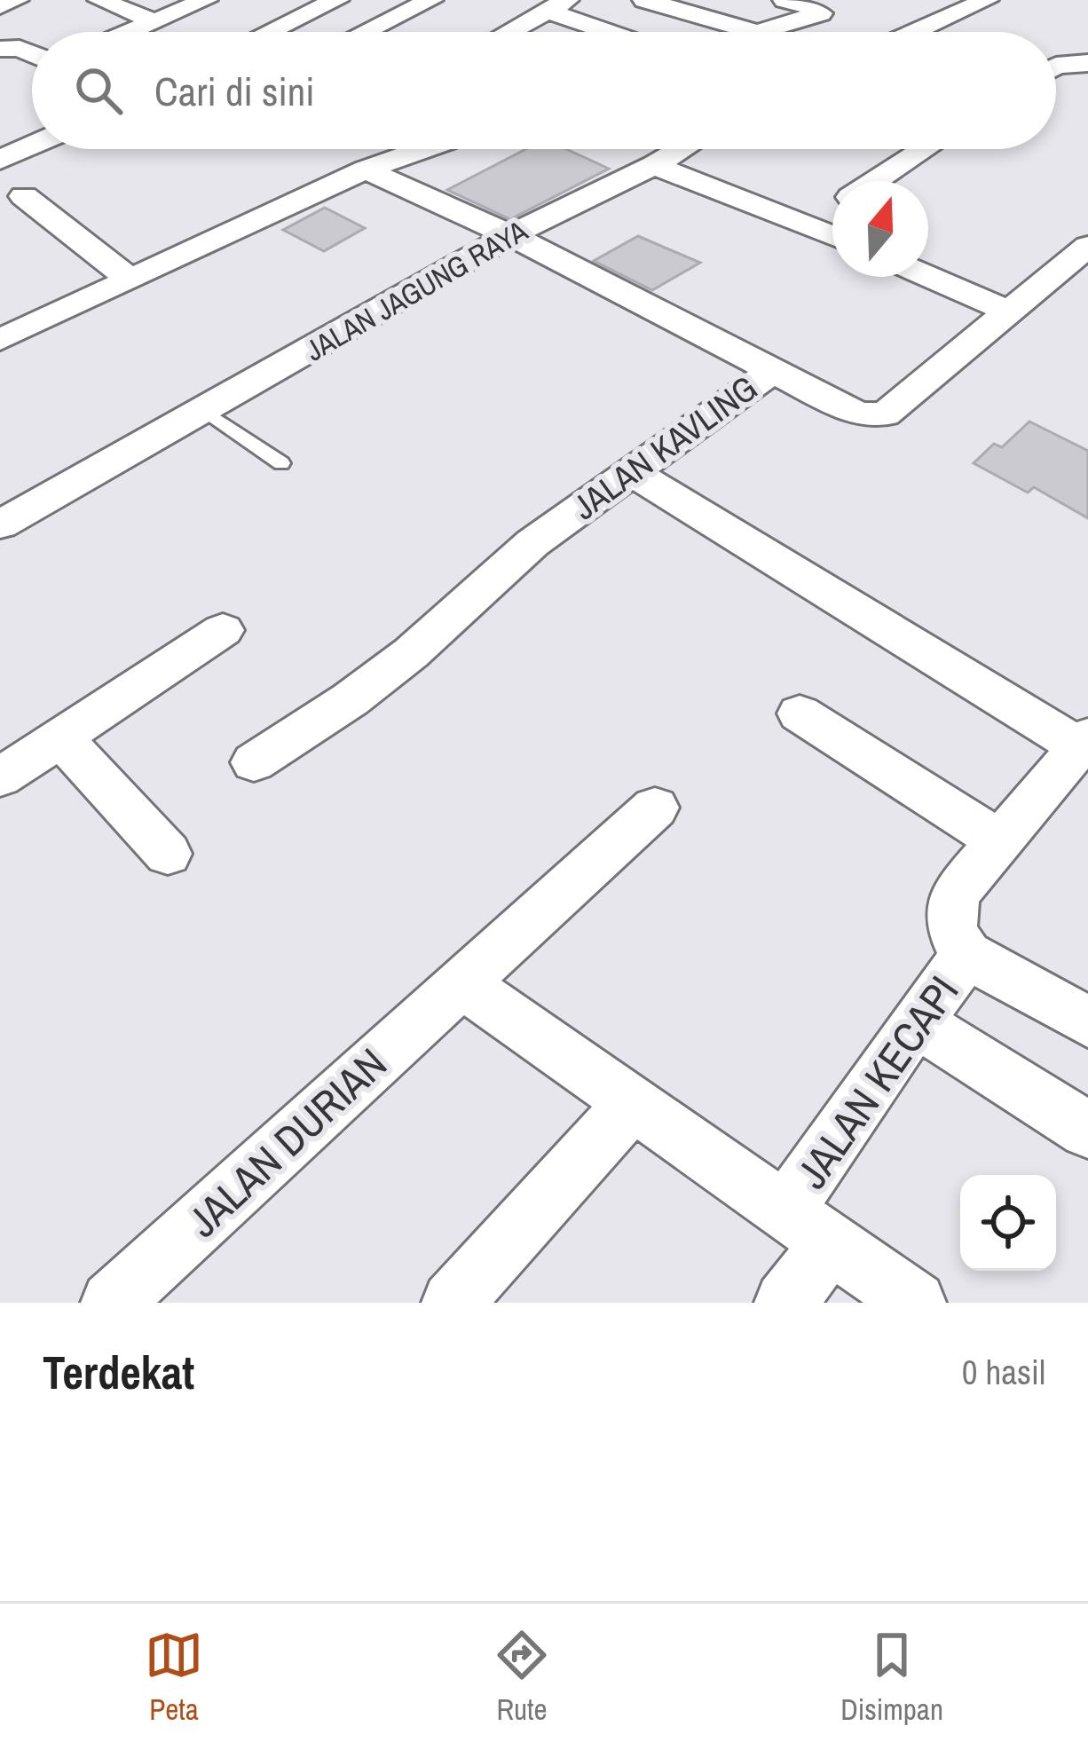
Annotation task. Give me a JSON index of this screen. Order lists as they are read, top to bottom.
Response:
{
  "streets": {
    "street": [
      "JALAN JAGUNG RAYA",
      "JALAN KAVLING",
      "JALAN KECAPI",
      "JALAN DURIAN"
    ]
  },
  "north": "top",
  "page": {
    "search": "Cari di sini",
    "heading": ["Terdekat", "0 hasil"],
    "nav": ["Peta", "Rute", "Disimpan"]
  }
}
